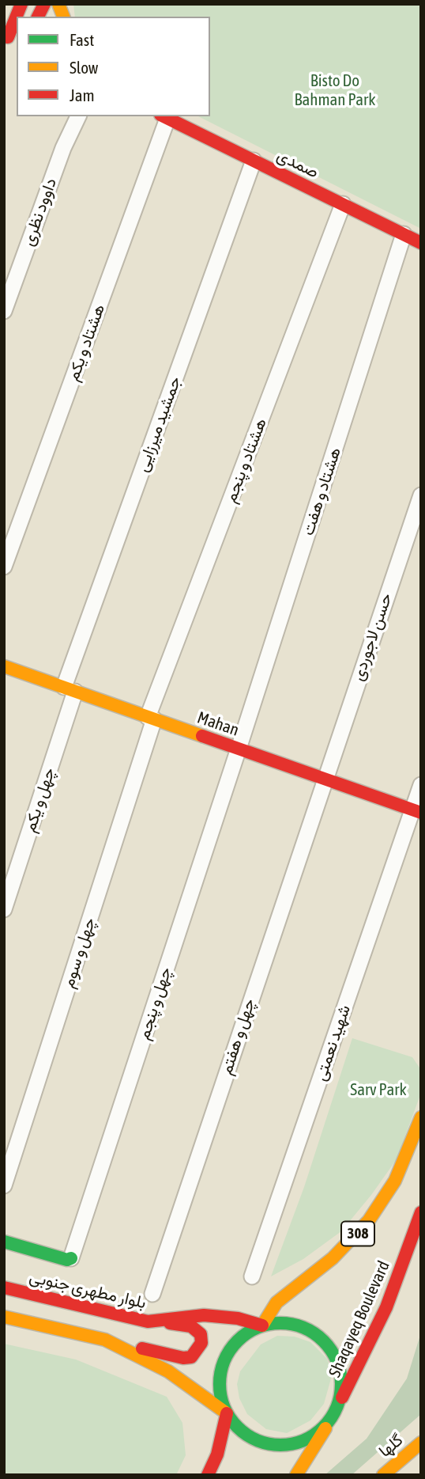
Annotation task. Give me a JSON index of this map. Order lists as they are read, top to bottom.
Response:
{
  "streets": {
    "main road": [
      "صمدی",
      "Mahan",
      "308",
      "بلوار مطهری جنوبی",
      "Shaqayeq Boulevard",
      "گلها"
    ],
    "street": [
      "داوود نظری",
      "هشتاد و یکم",
      "جمشید میرزایی",
      "هشتاد و پنجم",
      "هشتاد و هفت",
      "حسن لاجوردی",
      "چهل و یکم",
      "چهل و سوم",
      "چهل و پنجم",
      "چهل و هفتم",
      "شهید نعمتی"
    ]
  },
  "crossings": [
    ["صمدی", "هشتاد و یکم"],
    ["صمدی", "جمشید میرزایی"],
    ["صمدی", "هشتاد و پنجم"],
    ["صمدی", "هشتاد و هفت"],
    ["جمشید میرزایی", "Mahan"],
    ["جمشید میرزایی", "چهل و یکم"],
    ["هشتاد و پنجم", "Mahan"],
    ["هشتاد و پنجم", "چهل و سوم"],
    ["هشتاد و هفت", "Mahan"],
    ["هشتاد و هفت", "چهل و پنجم"],
    ["حسن لاجوردی", "Mahan"],
    ["حسن لاجوردی", "چهل و هفتم"],
    ["Mahan", "چهل و یکم"],
    ["Mahan", "چهل و سوم"],
    ["Mahan", "چهل و پنجم"],
    ["Mahan", "چهل و هفتم"],
    ["Mahan", "شهید نعمتی"],
    ["308", "بلوار مطهری جنوبی"],
    ["308", "Shaqayeq Boulevard"],
    ["بلوار مطهری جنوبی", "Shaqayeq Boulevard"]
  ],
  "parks": ["Bisto Do Bahman Park", "Sarv Park"],
  "legend": ["Fast", "Slow", "Jam"]
}
